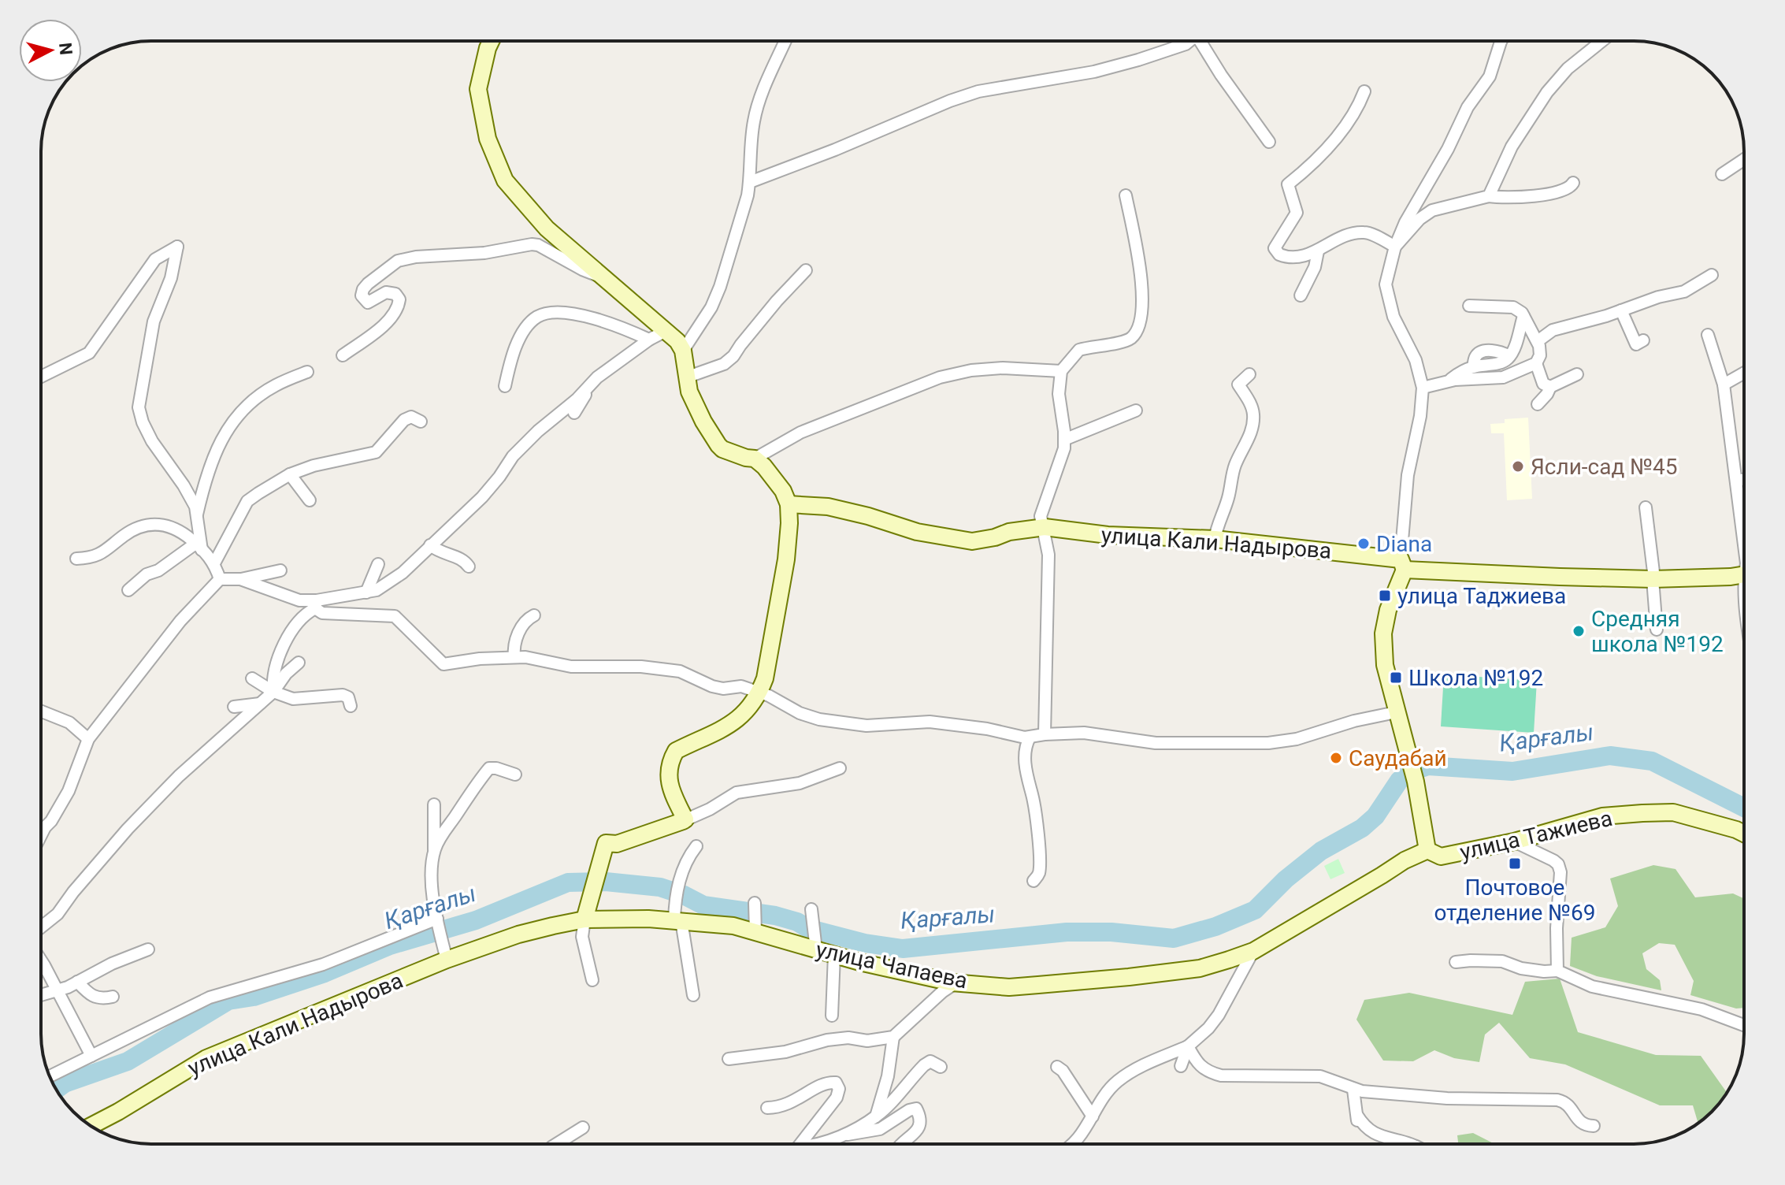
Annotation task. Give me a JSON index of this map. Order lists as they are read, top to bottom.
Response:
{
  "streets": {
    "street": ["улица Кали Надырова", "улица Тажиева", "улица Чапаева"]
  },
  "crossings": [
    ["улица Кали Надырова", "улица Чапаева"],
    ["улица Тажиева", "улица Чапаева"]
  ],
  "water": ["Қарғалы"],
  "places": {
    "other": [
      "Ясли-сад №45",
      "Diana",
      "Средняя школа №192",
      "Саудабай"
    ],
    "transit": ["улица Таджиева", "Школа №192", "Почтовое отделение №69"]
  },
  "north": "right"
}
